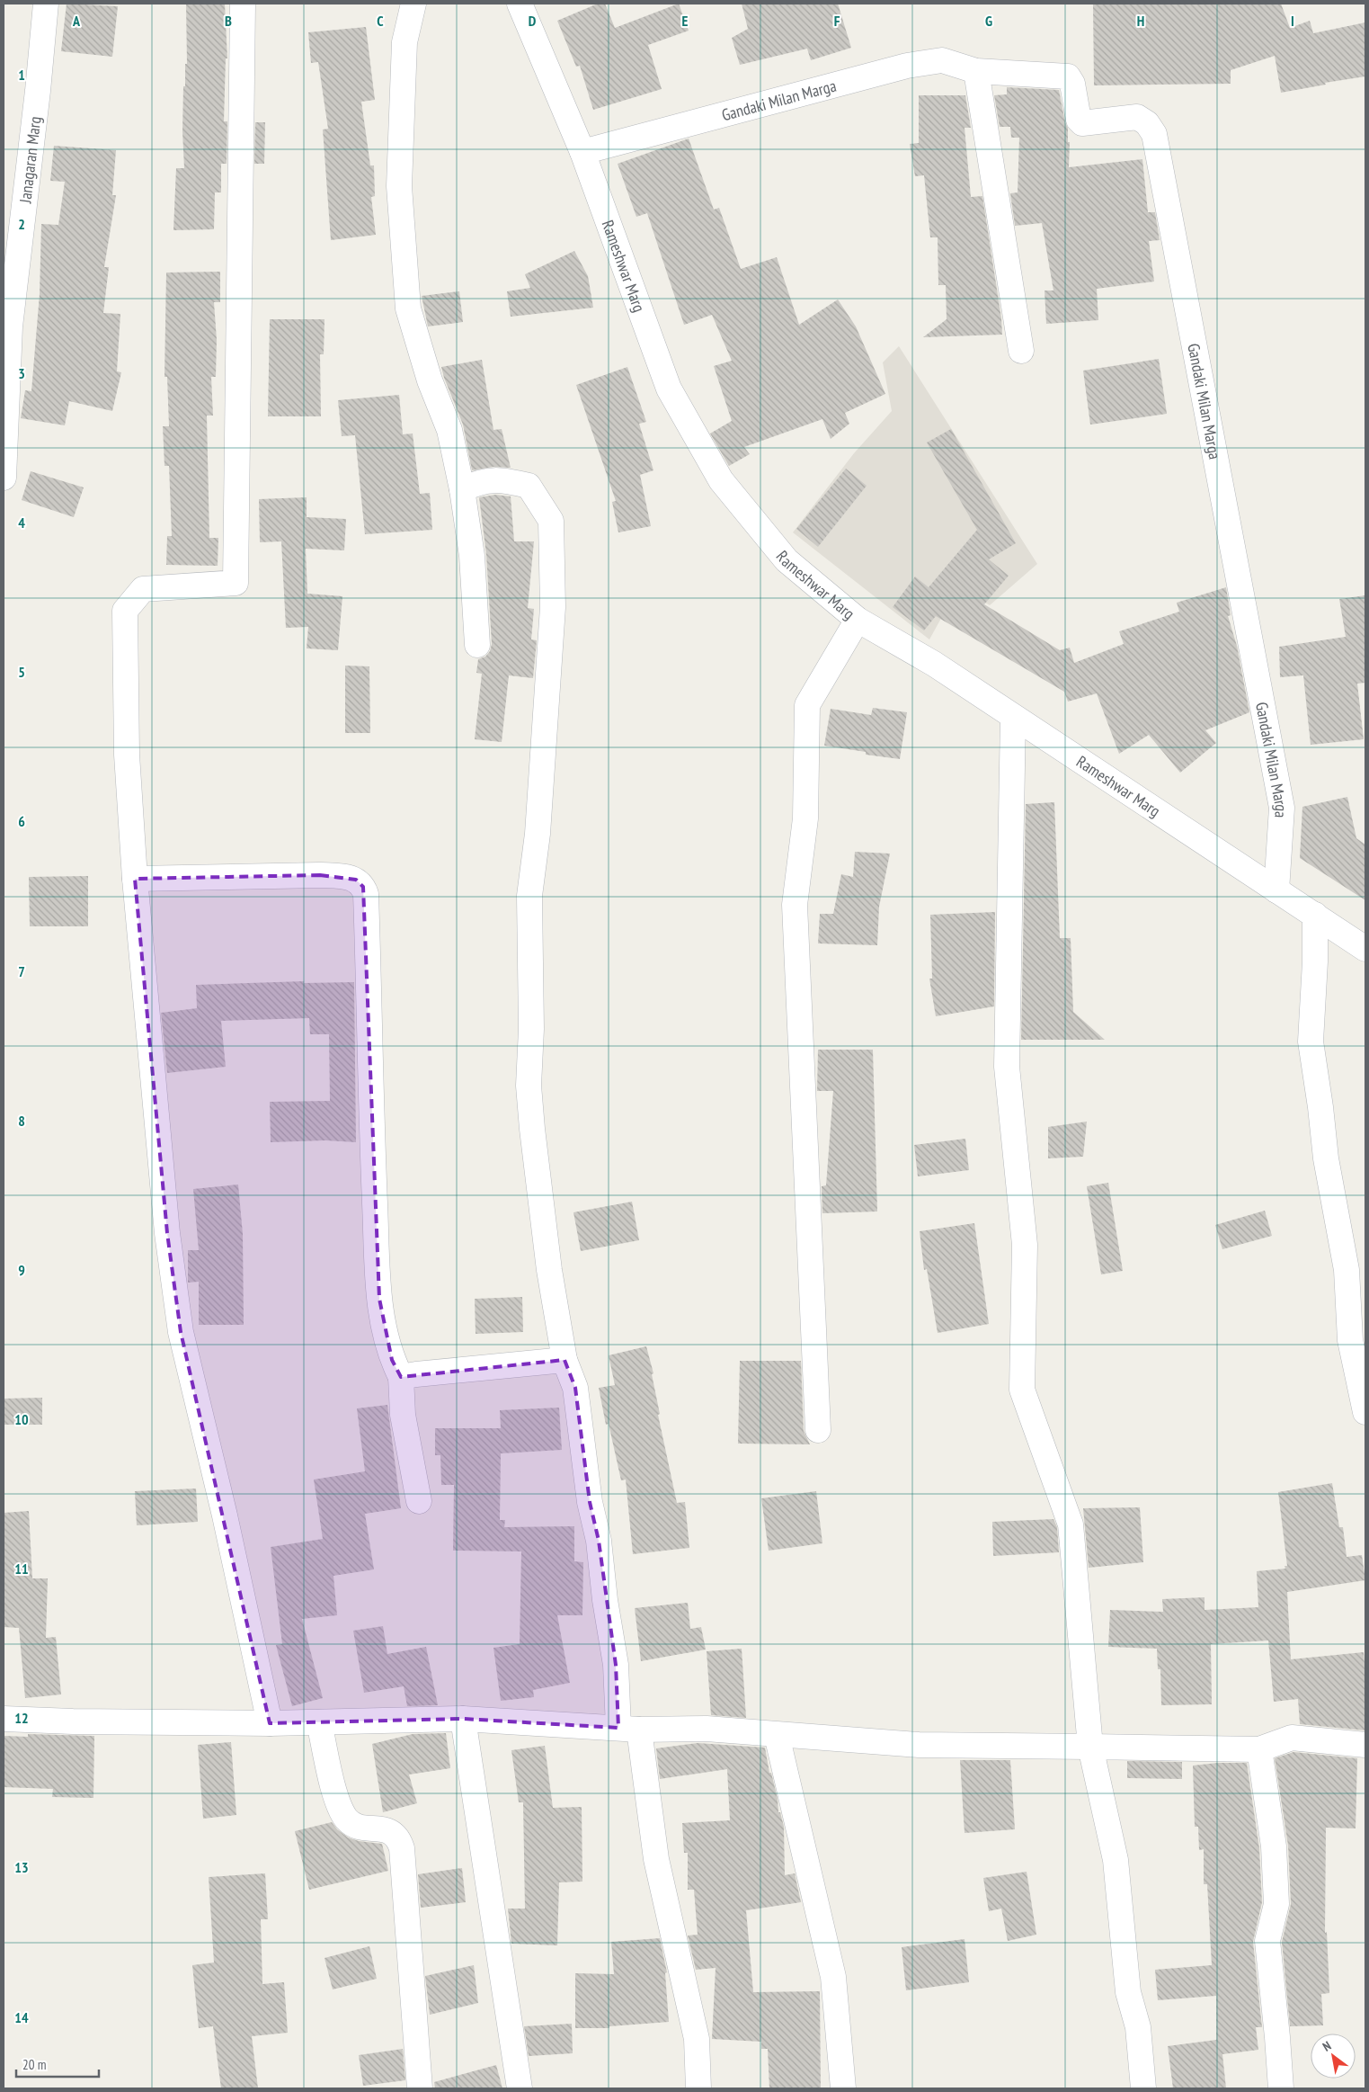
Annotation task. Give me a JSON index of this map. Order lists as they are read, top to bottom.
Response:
{
  "streets": {
    "street": ["Gandaki Milan Marga", "Janagaran Marg", "Rameshwar Marg"]
  },
  "crossings": [
    ["Gandaki Milan Marga", "Rameshwar Marg"]
  ],
  "scale_bar": "20 m",
  "north": "top left",
  "grid": {
    "columns": [
      "A",
      "B",
      "C",
      "D",
      "E",
      "F",
      "G",
      "H",
      "I"
    ],
    "rows": [
      "1",
      "2",
      "3",
      "4",
      "5",
      "6",
      "7",
      "8",
      "9",
      "10",
      "11",
      "12",
      "13",
      "14"
    ]
  }
}
